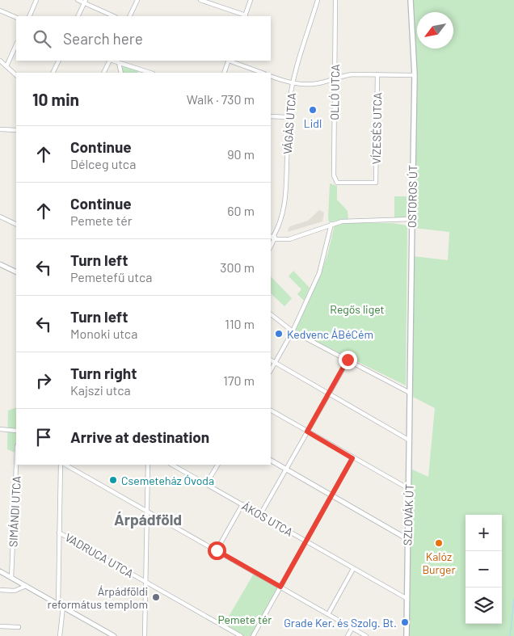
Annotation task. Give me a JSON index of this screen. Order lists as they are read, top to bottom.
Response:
{
  "streets": {
    "main road": ["OSTOROS ÚT", "SZLOVÁK ÚT"],
    "street": [
      "OLLÓ UTCA",
      "VÁGÁS UTCA",
      "VÍZESÉS UTCA",
      "SIMÁNDI UTCA",
      "ÁKOS UTCA",
      "VADRUCA UTCA"
    ]
  },
  "crossings": [
    ["OLLÓ UTCA", "VÍZESÉS UTCA"],
    ["OSTOROS ÚT", "SZLOVÁK ÚT"],
    ["SZLOVÁK ÚT", "ÁKOS UTCA"]
  ],
  "districts": ["Árpádföld"],
  "parks": ["Regős liget", "Pemete tér"],
  "places": [
    "Lidl",
    "Kedvenc ÁBéCém",
    "Csemeteház Óvoda",
    "Kalóz Burger",
    "Árpádföldi református templom",
    "Grade Ker. és Szolg. Bt."
  ],
  "north": "bottom left",
  "page": {
    "search": "Search here",
    "heading": ["10 min", "Walk · 730 m"],
    "list": [
      ["Continue", "Délceg utca", "90 m"],
      ["Continue", "Pemete tér", "60 m"],
      ["Turn left", "Pemetefű utca", "300 m"],
      ["Turn left", "Monoki utca", "110 m"],
      ["Turn right", "Kajszi utca", "170 m"],
      "Arrive at destination"
    ],
    "map_buttons": ["+", "−"]
  }
}
